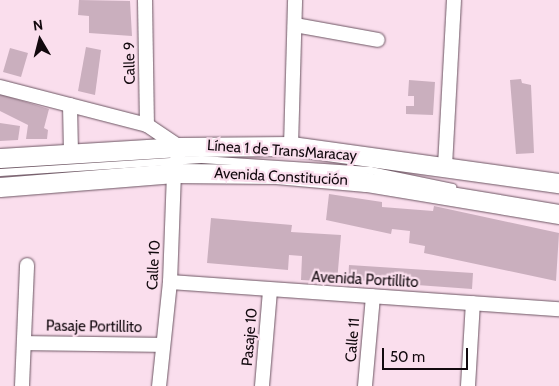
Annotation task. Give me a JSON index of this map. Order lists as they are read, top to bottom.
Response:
{
  "streets": {
    "street": [
      "Calle 9",
      "Avenida Constitución",
      "Calle 10",
      "Avenida Portillito",
      "Pasaje Portillito",
      "Pasaje 10",
      "Calle 11"
    ],
    "lane": ["Línea 1 de TransMaracay"]
  },
  "crossings": [
    ["Línea 1 de TransMaracay", "Avenida Constitución"],
    ["Línea 1 de TransMaracay", "Calle 10"],
    ["Avenida Constitución", "Calle 10"],
    ["Calle 10", "Avenida Portillito"],
    ["Calle 10", "Pasaje Portillito"],
    ["Avenida Portillito", "Pasaje 10"],
    ["Avenida Portillito", "Calle 11"]
  ],
  "scale_bar": "50 m",
  "north": "top"
}
